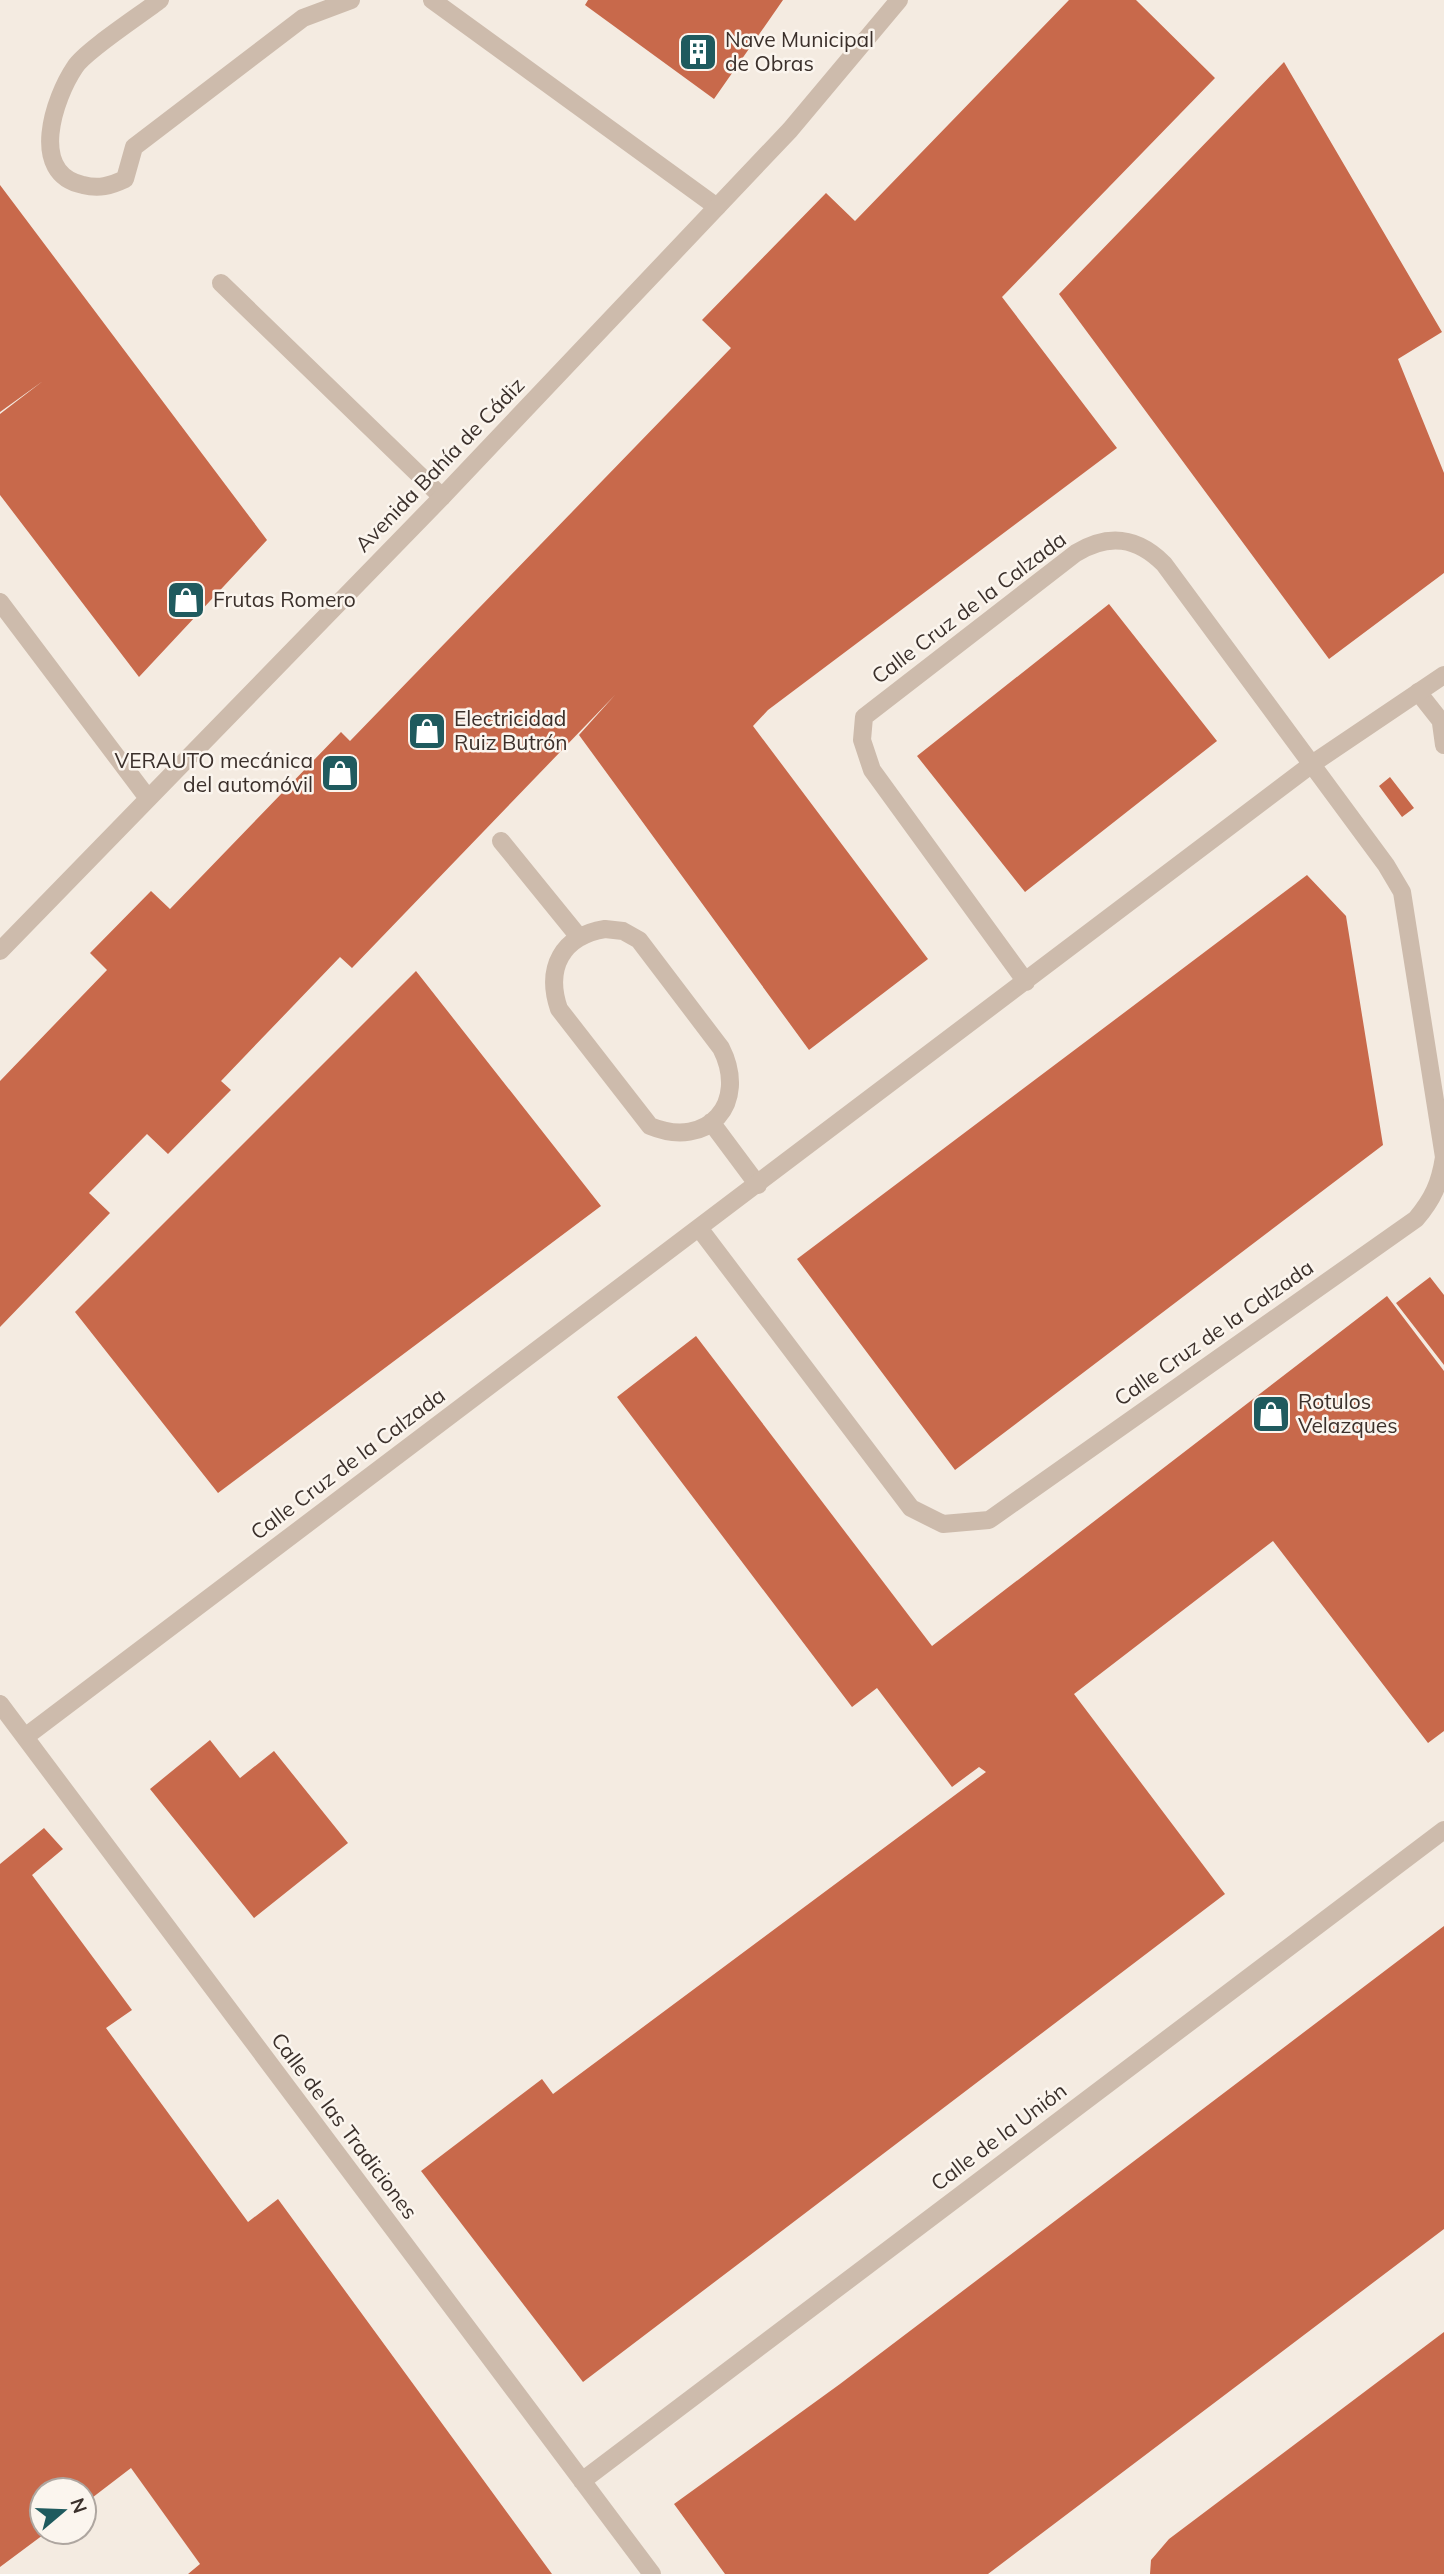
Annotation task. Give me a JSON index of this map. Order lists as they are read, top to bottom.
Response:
{
  "streets": {
    "street": [
      "Avenida Bahía de Cádiz",
      "Calle Cruz de la Calzada",
      "Calle de las Tradiciones",
      "Calle de la Unión"
    ]
  },
  "crossings": [
    ["Calle Cruz de la Calzada", "Calle de las Tradiciones"],
    ["Calle de las Tradiciones", "Calle de la Unión"]
  ],
  "places": {
    "building": ["Nave Municipal de Obras"],
    "shop": [
      "Frutas Romero",
      "Electricidad Ruiz Butrón",
      "VERAUTO mecánica del automóvil",
      "Rotulos Velazques"
    ]
  },
  "north": "right"
}
